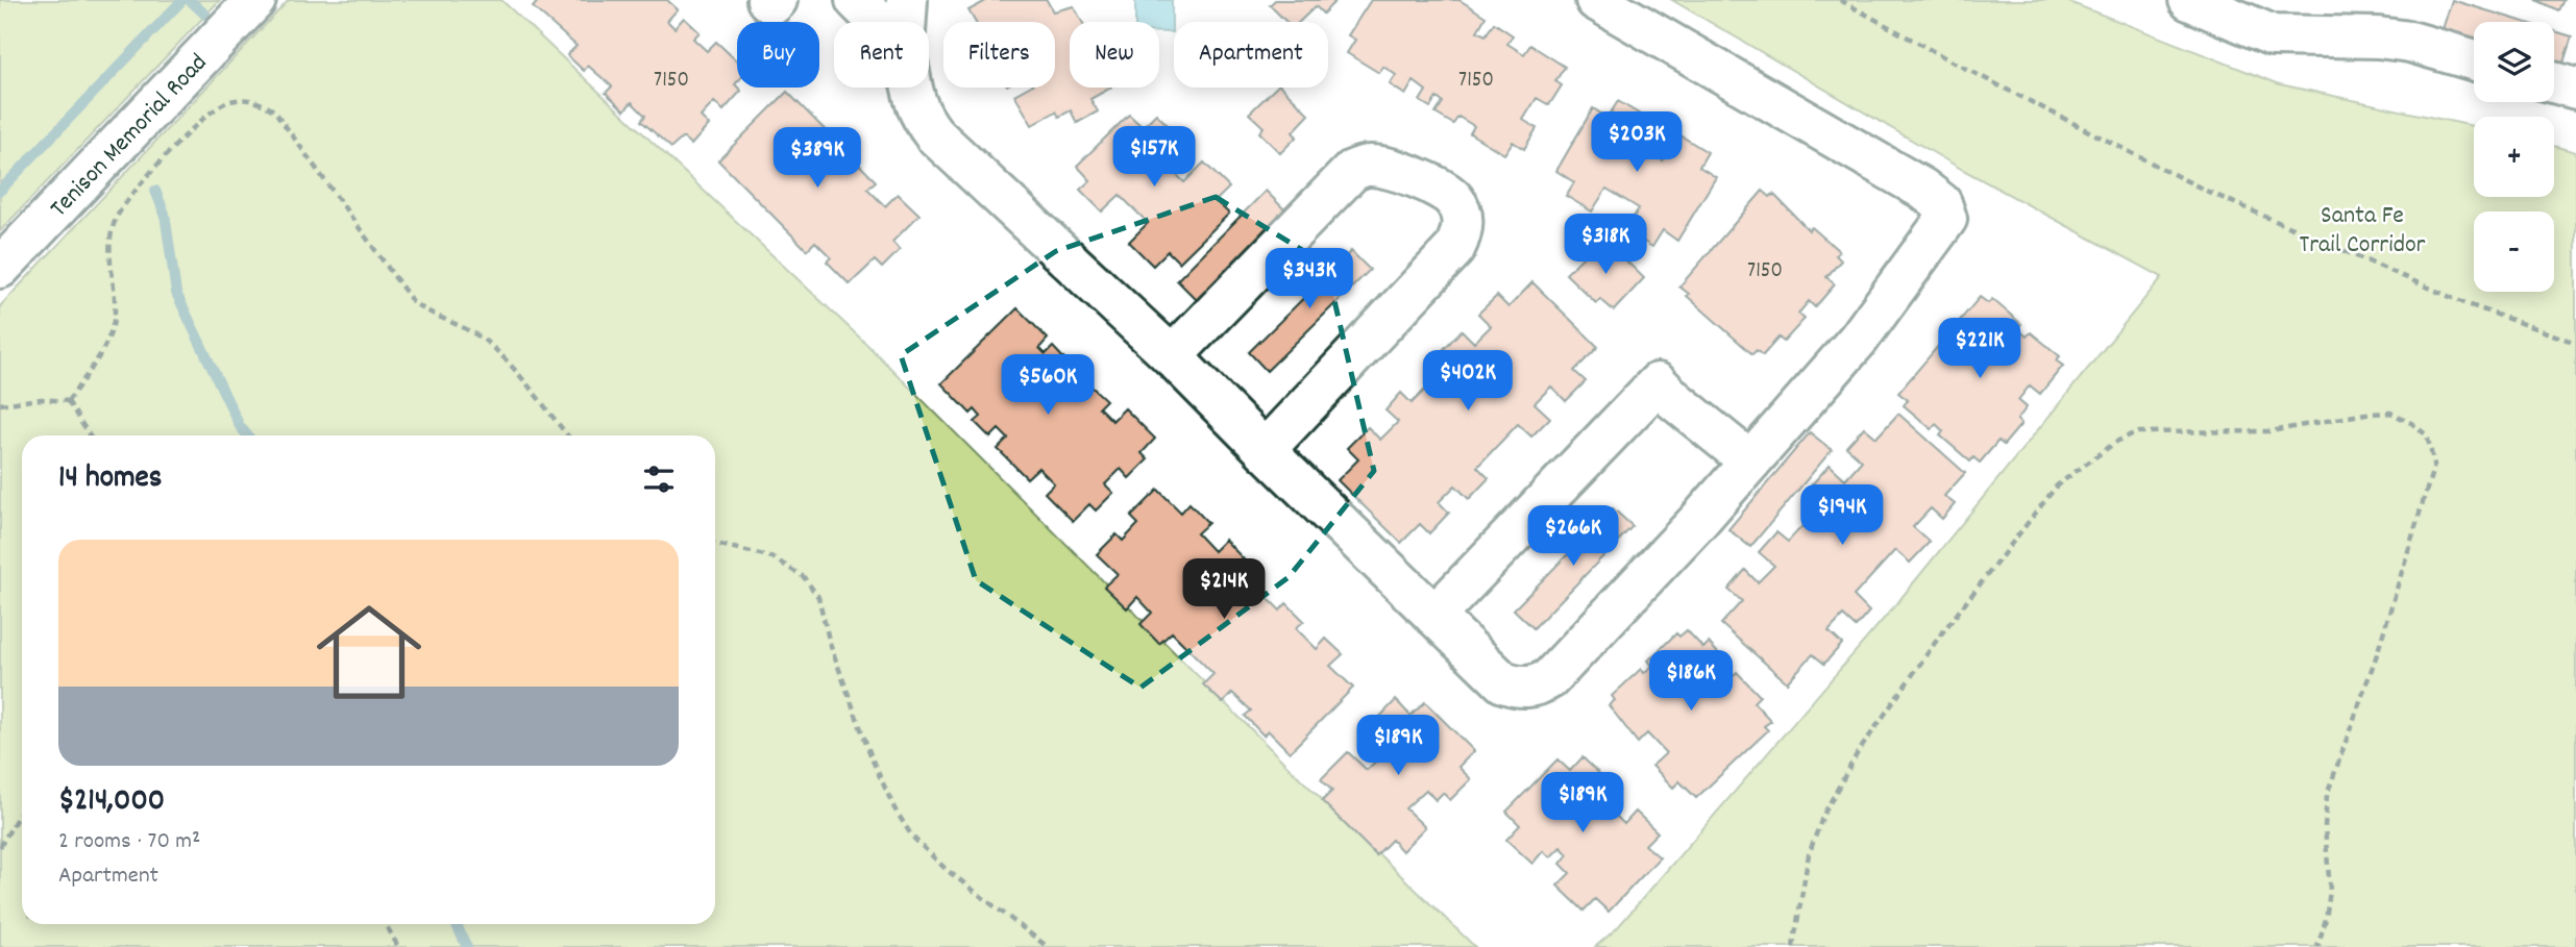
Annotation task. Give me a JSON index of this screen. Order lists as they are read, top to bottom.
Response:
{
  "streets": {
    "street": ["Tenison Memorial Road"]
  },
  "parks": ["Santa Fe Trail Corridor"],
  "house_numbers": ["7150", "7150", "7150"],
  "page": {
    "map_buttons": ["+", "−"],
    "chip": [
      "Buy",
      "Rent",
      "Filters",
      "New",
      "Apartment"
    ],
    "price": [
      "$203K",
      "$157K",
      "$389K",
      "$318K",
      "$343K",
      "$221K",
      "$402K",
      "$560K",
      "$194K",
      "$266K",
      "$214K",
      "$186K",
      "$189K",
      "$189K"
    ],
    "heading": "14 homes",
    "list": [
      {
        "name": "$214,000",
        "note": "2 rooms · 70 m² · Apartment"
      }
    ]
  }
}
